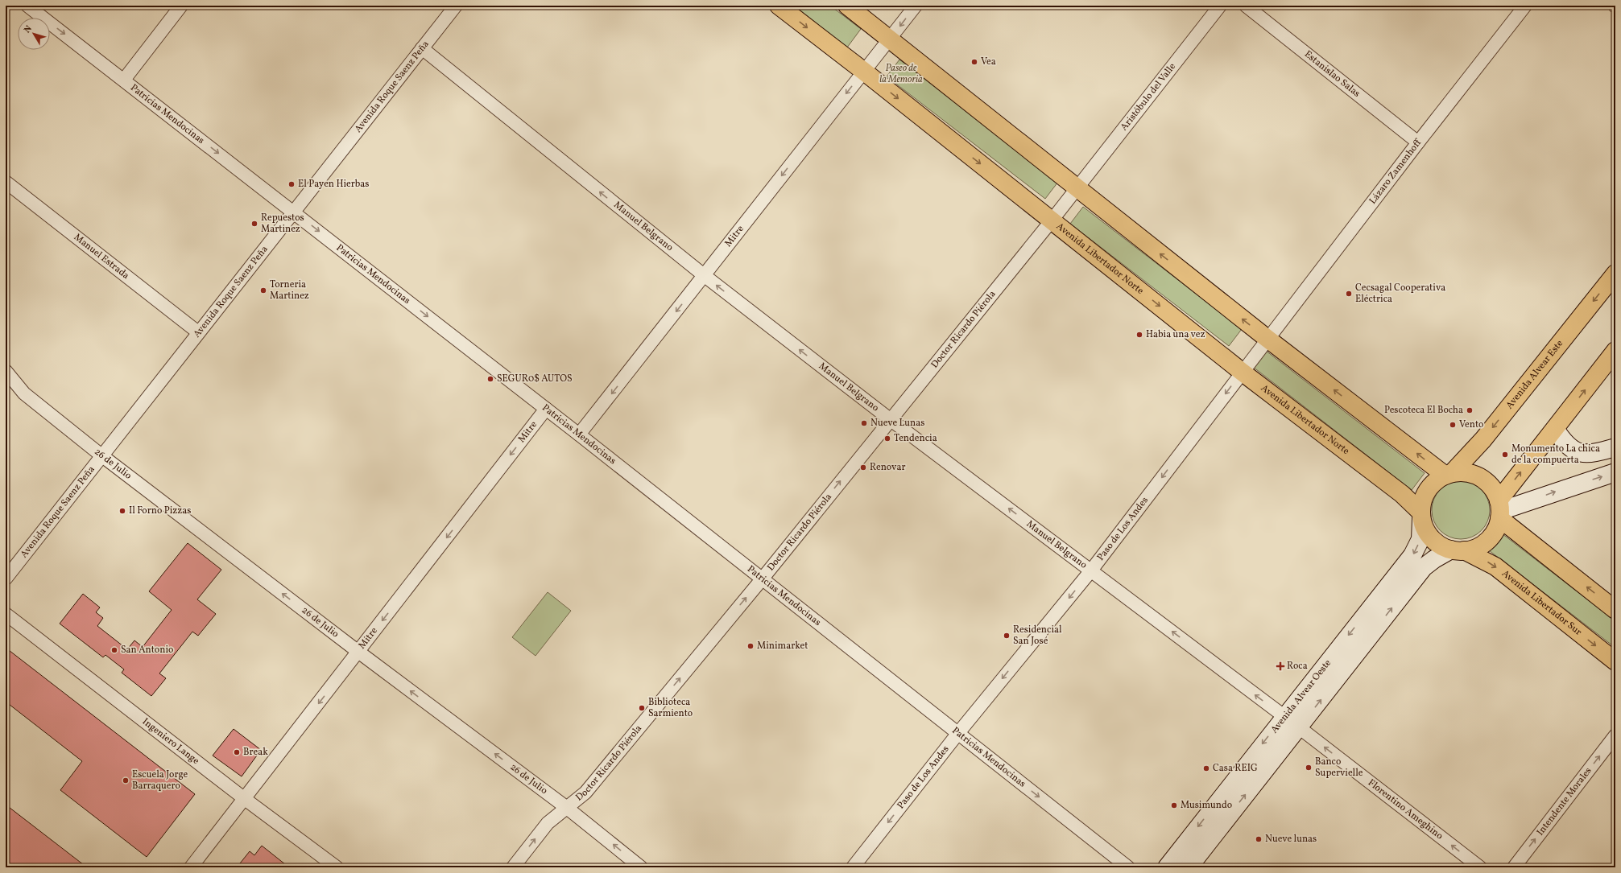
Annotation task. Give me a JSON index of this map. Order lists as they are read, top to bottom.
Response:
{
  "streets": {
    "highway": ["Avenida Libertador Norte", "Avenida Alvear Este", "Avenida Libertador Sur"],
    "main road": ["Avenida Alvear Oeste"],
    "street": [
      "Estanislao Salas",
      "Avenida Roque Saenz Peña",
      "Aristóbulo del Valle",
      "Patricias Mendocinas",
      "Lázaro Zamenhoff",
      "Manuel Belgrano",
      "Mitre",
      "Manuel Estrada",
      "Doctor Ricardo Piérola",
      "26 de Julio",
      "Paso de Los Andes",
      "Ingeniero Lange",
      "Intendente Morales",
      "Florentino Ameghino"
    ]
  },
  "crossings": [
    ["Estanislao Salas", "Lázaro Zamenhoff"],
    ["Avenida Roque Saenz Peña", "Patricias Mendocinas"],
    ["Avenida Roque Saenz Peña", "Manuel Belgrano"],
    ["Avenida Roque Saenz Peña", "Manuel Estrada"],
    ["Avenida Roque Saenz Peña", "26 de Julio"],
    ["Aristóbulo del Valle", "Doctor Ricardo Piérola"],
    ["Patricias Mendocinas", "Mitre"],
    ["Patricias Mendocinas", "Doctor Ricardo Piérola"],
    ["Patricias Mendocinas", "Paso de Los Andes"],
    ["Lázaro Zamenhoff", "Paso de Los Andes"],
    ["Manuel Belgrano", "Mitre"],
    ["Manuel Belgrano", "Doctor Ricardo Piérola"],
    ["Manuel Belgrano", "Paso de Los Andes"],
    ["Manuel Belgrano", "Avenida Alvear Oeste"],
    ["Manuel Belgrano", "Florentino Ameghino"],
    ["Mitre", "Avenida Libertador Norte"],
    ["Mitre", "26 de Julio"],
    ["Mitre", "Ingeniero Lange"],
    ["Avenida Libertador Norte", "Doctor Ricardo Piérola"],
    ["Avenida Libertador Norte", "Avenida Alvear Este"],
    ["Avenida Libertador Norte", "Paso de Los Andes"],
    ["Avenida Libertador Norte", "Avenida Libertador Sur"],
    ["Avenida Libertador Norte", "Avenida Alvear Oeste"],
    ["Doctor Ricardo Piérola", "26 de Julio"],
    ["Avenida Alvear Este", "Avenida Libertador Sur"],
    ["Avenida Alvear Este", "Avenida Alvear Oeste"],
    ["Avenida Libertador Sur", "Avenida Alvear Oeste"],
    ["Avenida Alvear Oeste", "Florentino Ameghino"]
  ],
  "one_way": [
    "Patricias Mendocinas",
    "Manuel Belgrano",
    "Mitre",
    "Doctor Ricardo Piérola",
    "26 de Julio",
    "Paso de Los Andes",
    "Intendente Morales",
    "Florentino Ameghino"
  ],
  "parks": ["Paseo de la Memoria"],
  "places": {
    "other": [
      "Vea",
      "El Payen Hierbas",
      "Repuestos Martinez",
      "Torneria Martinez",
      "Cecsagal Cooperativa Eléctrica",
      "Habia una vez",
      "SEGUR0$ AUTOS",
      "Pescoteca El Bocha",
      "Nueve Lunas",
      "Vento",
      "Tendencia",
      "Monumento La chica de la compuerta",
      "Renovar",
      "Il Forno Pizzas",
      "Residencial San José",
      "Minimarket",
      "San Antonio",
      "Biblioteca Sarmiento",
      "Break",
      "Banco Supervielle",
      "Casa REIG",
      "Escuela Jorge Barraquero",
      "Musimundo",
      "Nueve lunas"
    ],
    "health": ["Roca"]
  },
  "north": "top left"
}
